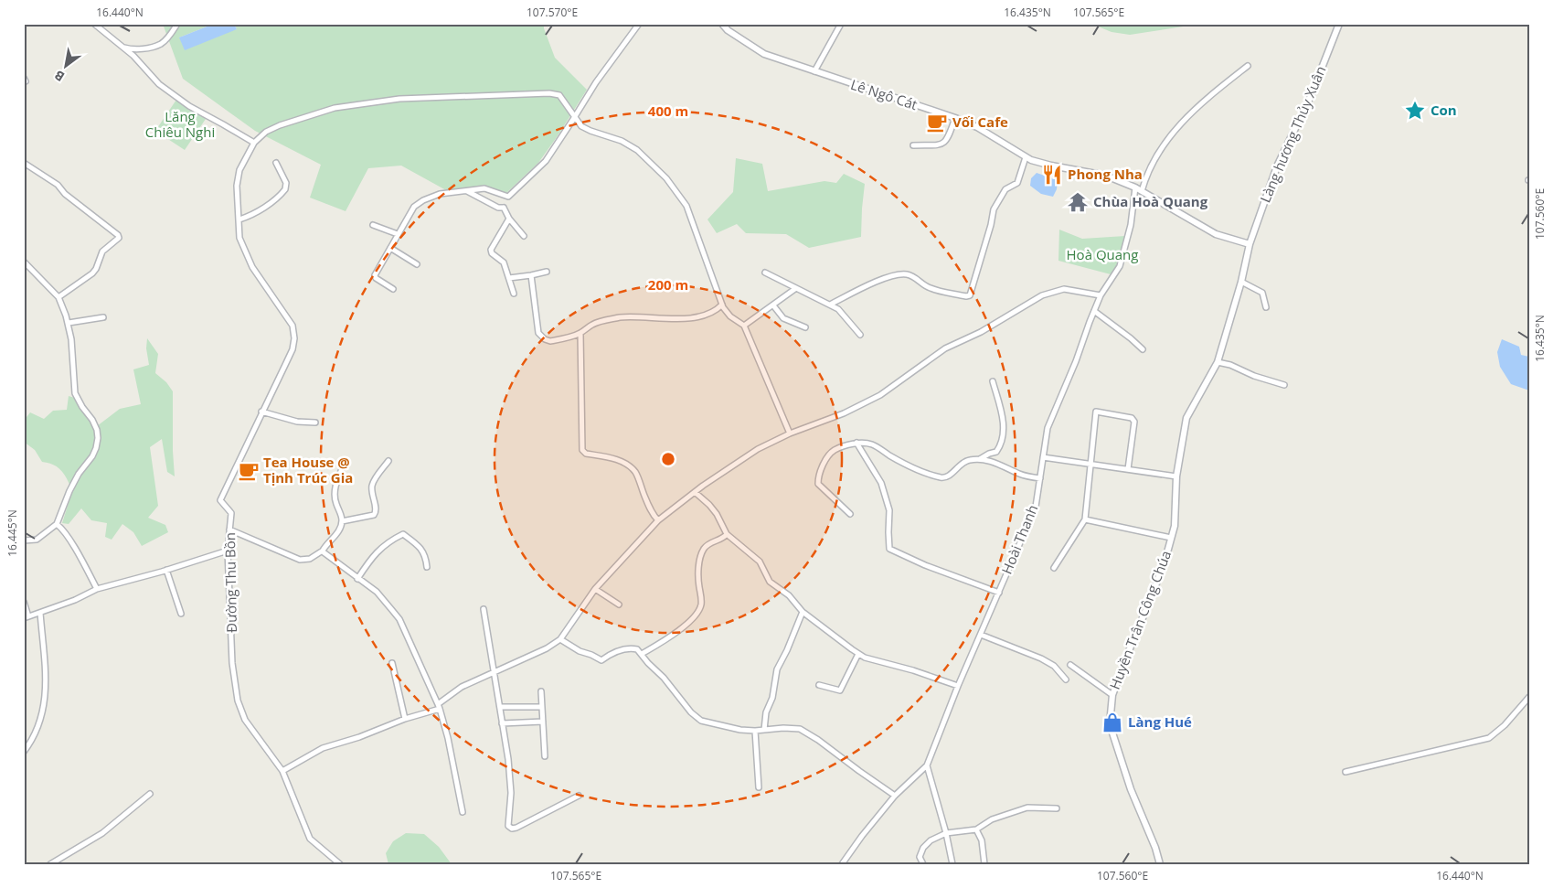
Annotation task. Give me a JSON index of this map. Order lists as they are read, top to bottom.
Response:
{
  "streets": {
    "street": [
      "Lê Ngô Cát",
      "Làng hương Thủy Xuân",
      "Hoài Thanh",
      "Đường Thu Bồn",
      "Huyền Trân Công Chúa"
    ]
  },
  "crossings": [
    ["Lê Ngô Cát", "Làng hương Thủy Xuân"],
    ["Lê Ngô Cát", "Hoài Thanh"],
    ["Lê Ngô Cát", "Huyền Trân Công Chúa"],
    ["Làng hương Thủy Xuân", "Huyền Trân Công Chúa"]
  ],
  "parks": ["Lăng Chiêu Nghi", "Hoà Quang"],
  "places": {
    "place": ["Con"],
    "cafe": ["Vối Cafe", "Tea House @ Tịnh Trúc Gia"],
    "restaurant": ["Phong Nha"],
    "temple": ["Chùa Hoà Quang"],
    "shop": ["Làng Hué"]
  },
  "north": "bottom left",
  "coordinates": [
    "16.440°N",
    "107.570°E",
    "16.435°N",
    "107.565°E",
    "107.560°E",
    "16.445°N"
  ],
  "rings": ["400 m", "200 m"]
}
